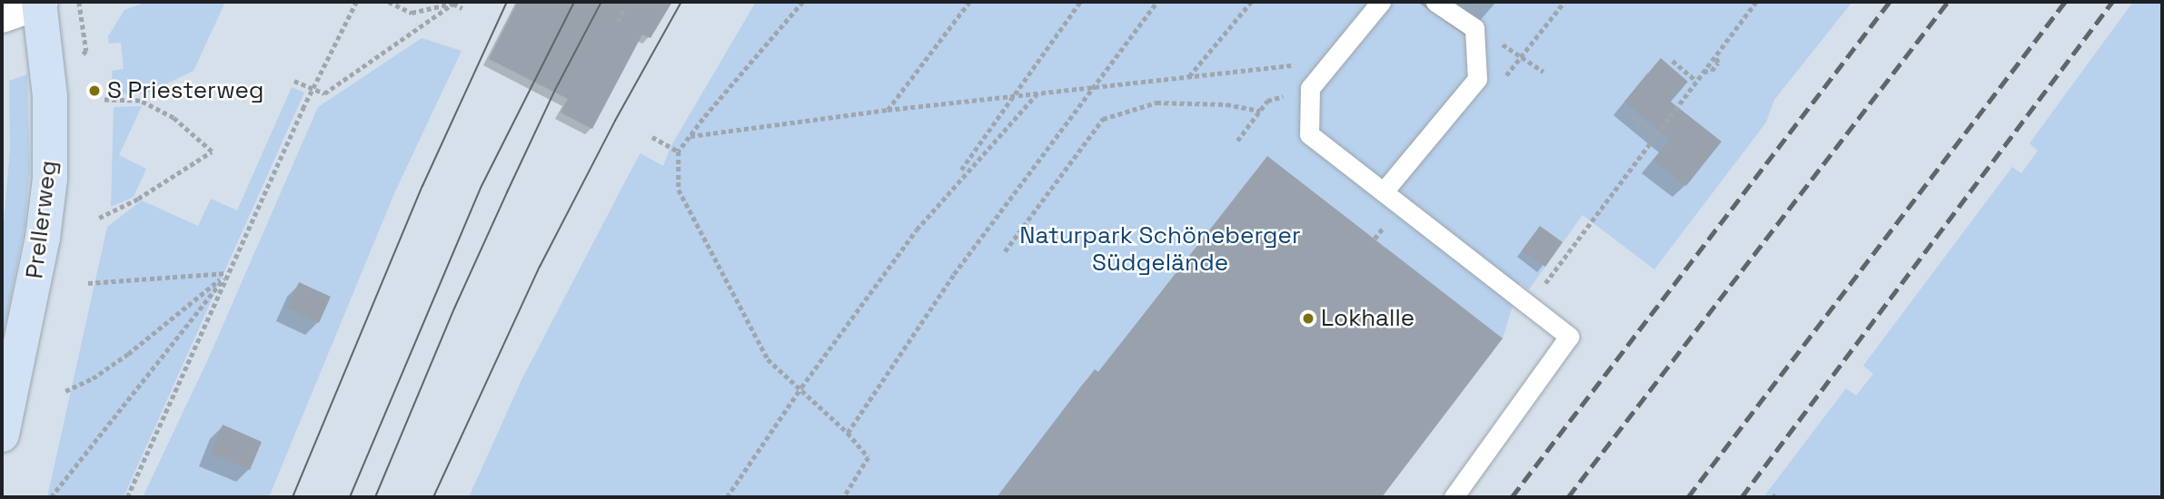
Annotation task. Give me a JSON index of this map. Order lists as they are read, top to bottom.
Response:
{
  "streets": {
    "main road": ["Prellerweg"]
  },
  "parks": ["Naturpark Schöneberger Südgelände"],
  "places": ["S Priesterweg", "Lokhalle"]
}
